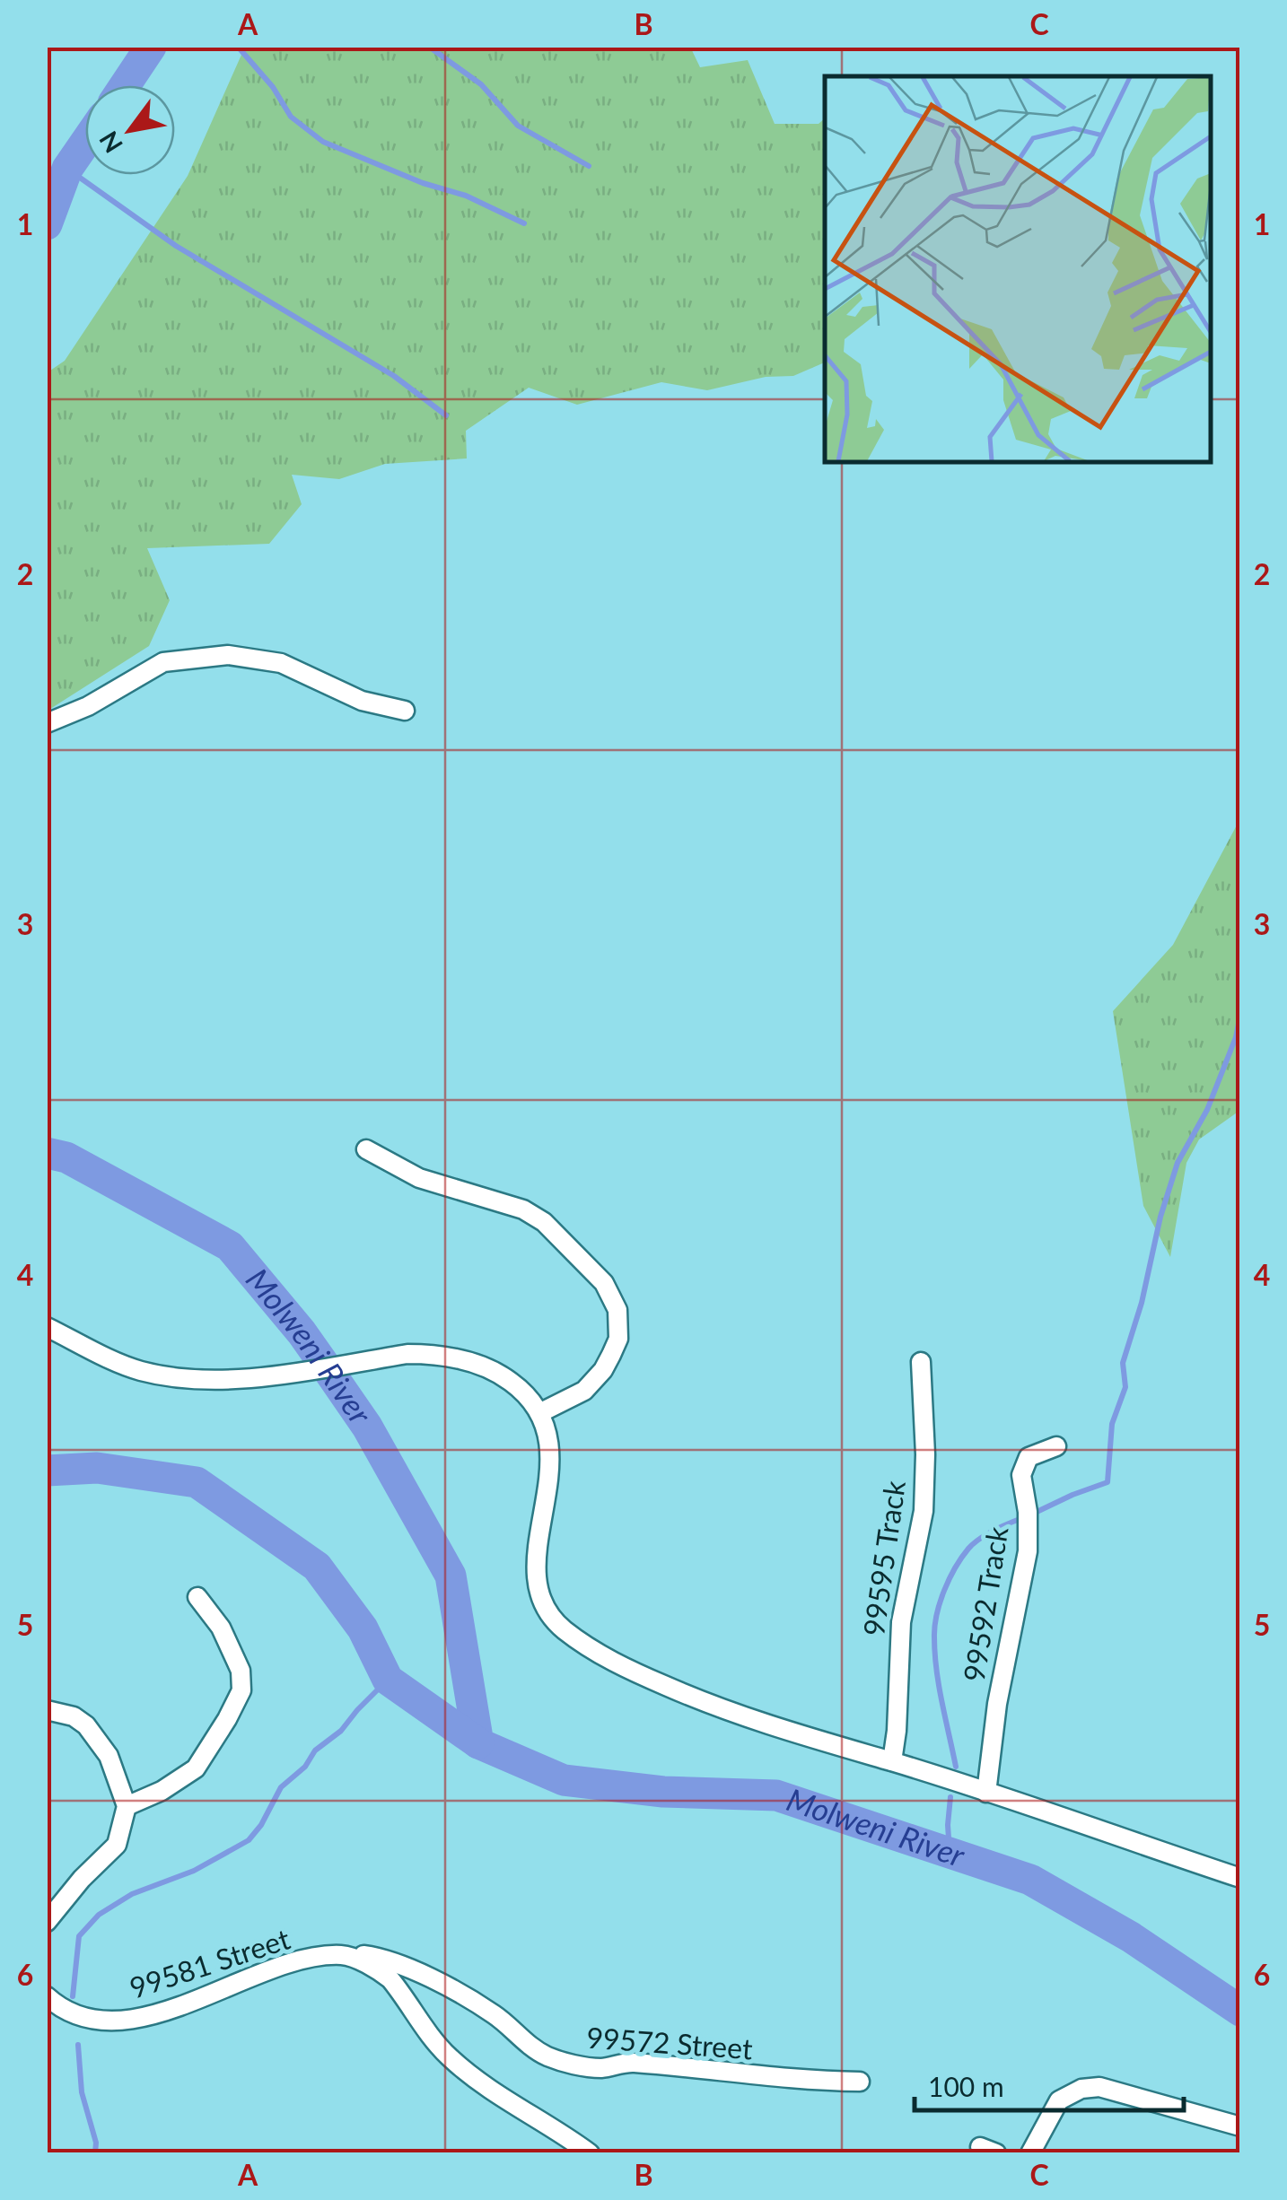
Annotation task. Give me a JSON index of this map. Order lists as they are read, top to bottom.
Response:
{
  "streets": {
    "street": [
      "99595 Track",
      "99592 Track",
      "99581 Street",
      "99572 Street"
    ]
  },
  "crossings": [
    ["99581 Street", "99572 Street"]
  ],
  "water": ["Molweni River"],
  "scale_bar": "100 m",
  "north": "bottom left",
  "grid": {
    "columns": ["A", "B", "C"],
    "rows": [
      "1",
      "2",
      "3",
      "4",
      "5",
      "6"
    ]
  }
}
